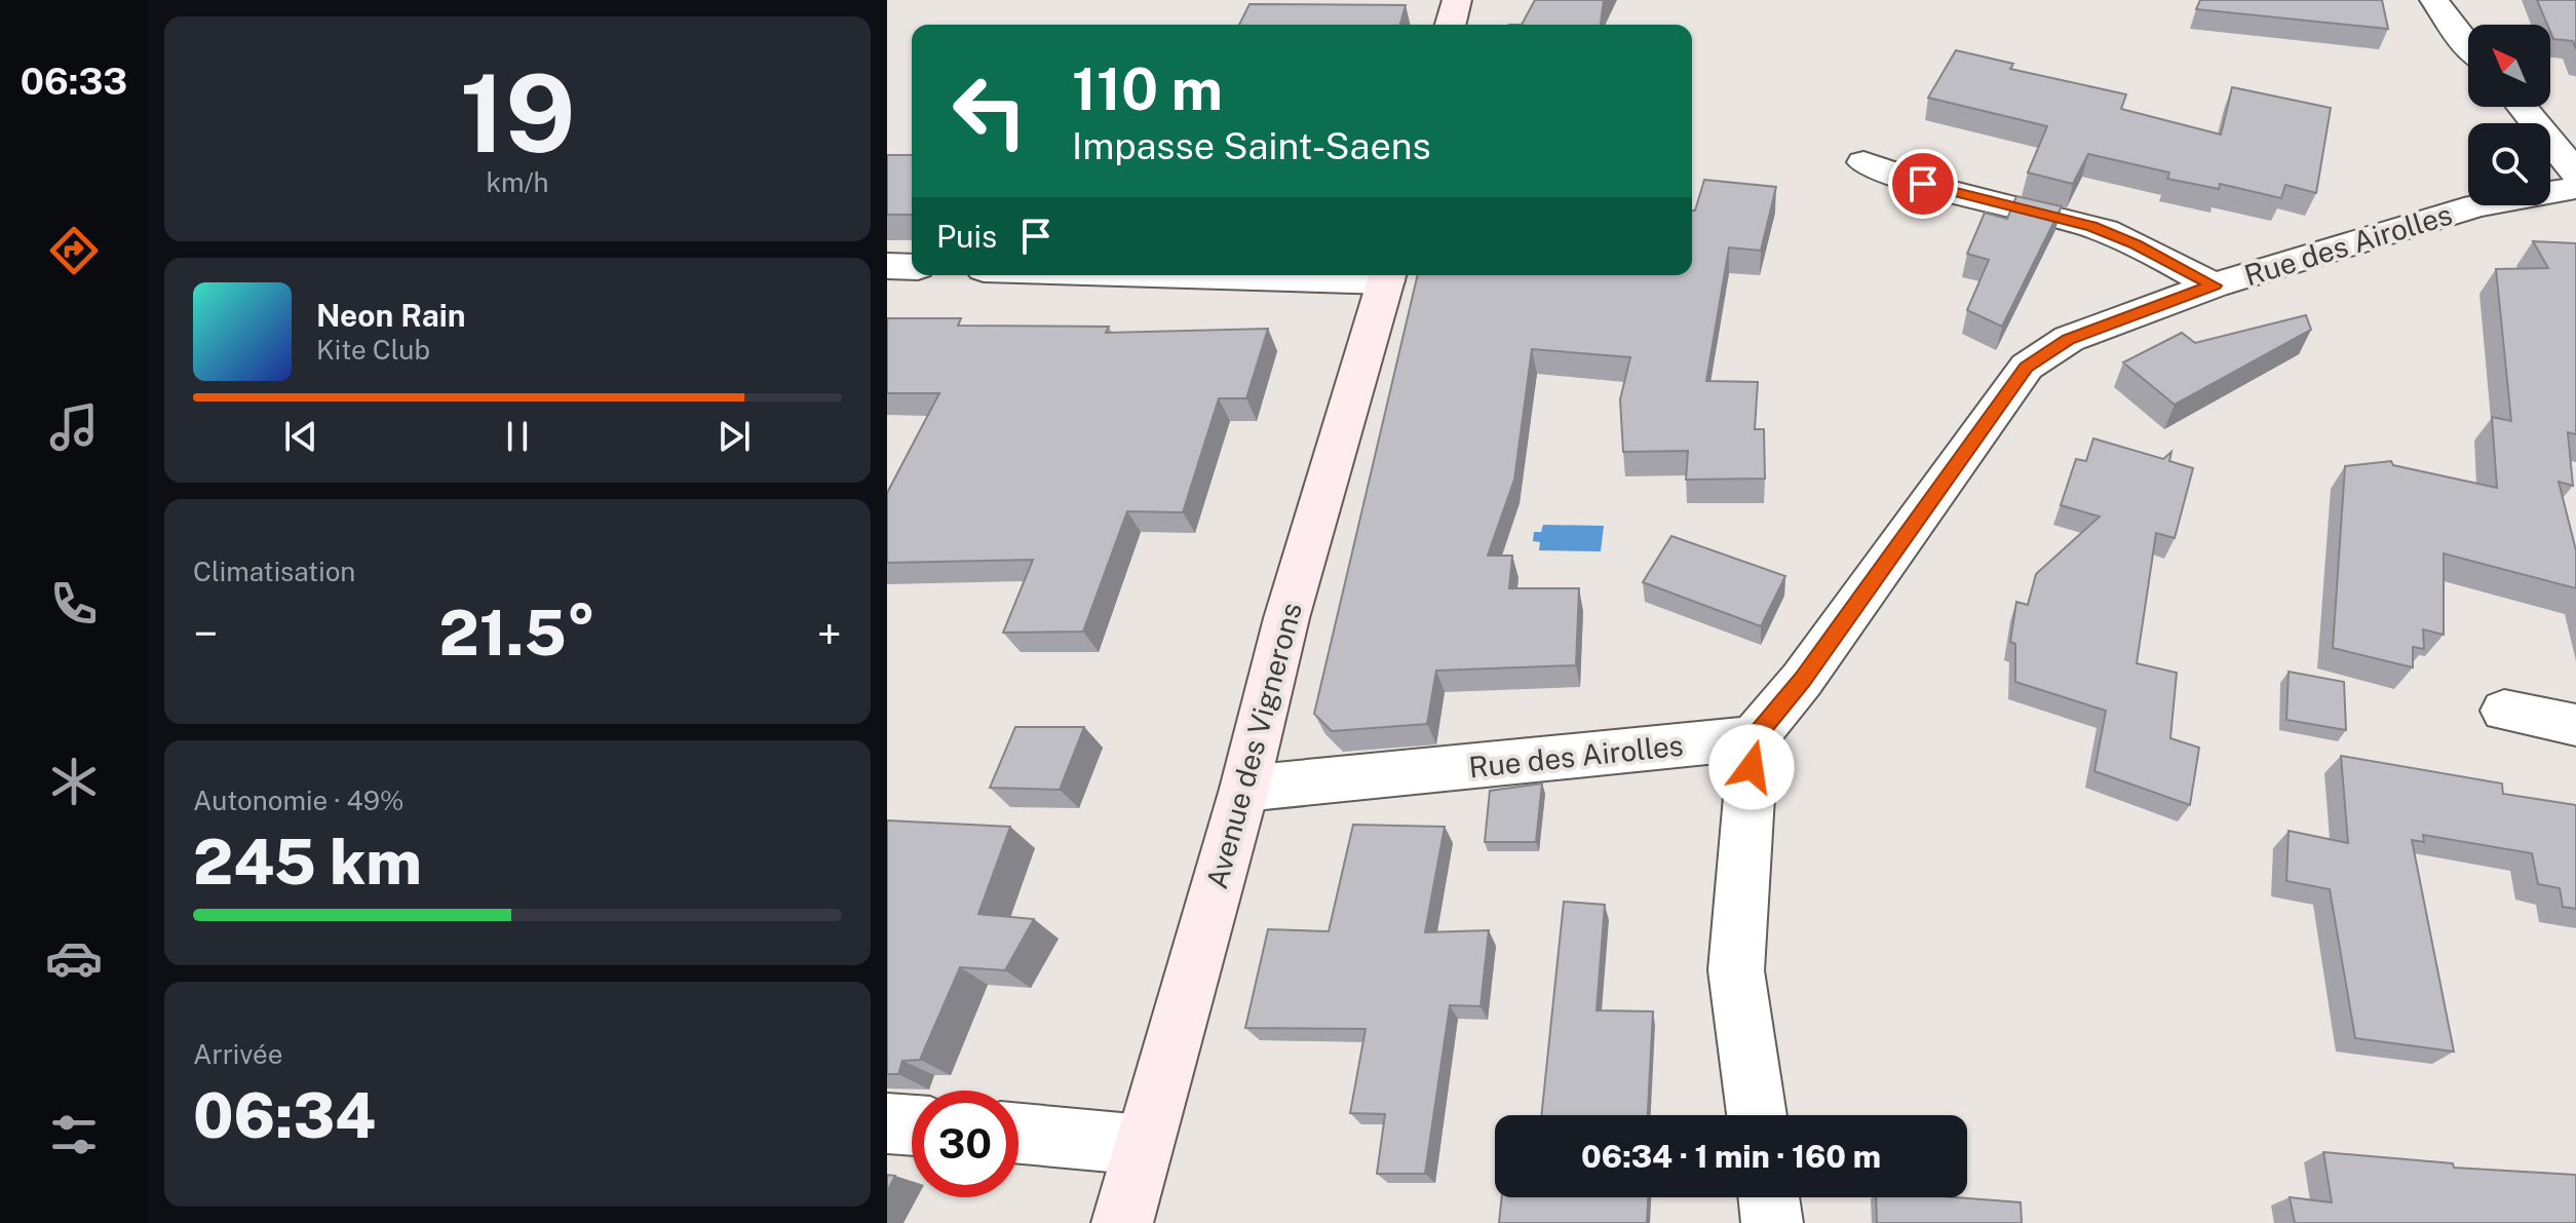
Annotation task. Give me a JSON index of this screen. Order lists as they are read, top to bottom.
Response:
{
  "streets": {
    "main road": ["Avenue des Vignerons"],
    "street": ["Rue des Airolles"]
  },
  "crossings": [
    ["Rue des Airolles", "Avenue des Vignerons"]
  ],
  "north": "top left",
  "page": {
    "tabs": "06:33",
    "tile": [
      ["19", "km/h"],
      "Climatisation",
      ["Autonomie · 49%", "245 km"],
      ["Arrivée", "06:34"]
    ],
    "turn": ["110 m", "Impasse Saint-Saens"],
    "then": "Puis",
    "song": ["Neon Rain", "Kite Club"],
    "heat": ["−", "21.5°", "+"],
    "limit": "30",
    "trip": "06:34 · 1 min · 160 m"
  }
}
